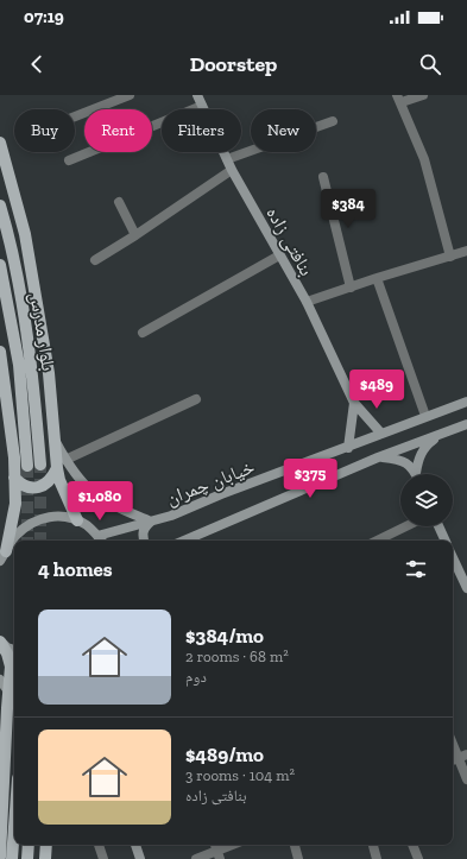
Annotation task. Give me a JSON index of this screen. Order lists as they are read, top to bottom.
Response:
{
  "streets": {
    "main road": ["بنافتی زاده", "بلوار مدرس", "خیابان چمران"]
  },
  "crossings": [
    ["بنافتی زاده", "خیابان چمران"]
  ],
  "page": {
    "status": "07:19",
    "header": "Doorstep",
    "chip": [
      "Buy",
      "Rent",
      "Filters",
      "New"
    ],
    "price": [
      "$384",
      "$489",
      "$375",
      "$1,080"
    ],
    "heading": "4 homes",
    "list": [
      {
        "name": "$384/mo",
        "note": "2 rooms · 68 m² · دوم"
      },
      {
        "name": "$489/mo",
        "note": "3 rooms · 104 m² · بنافتی زاده"
      }
    ]
  }
}
